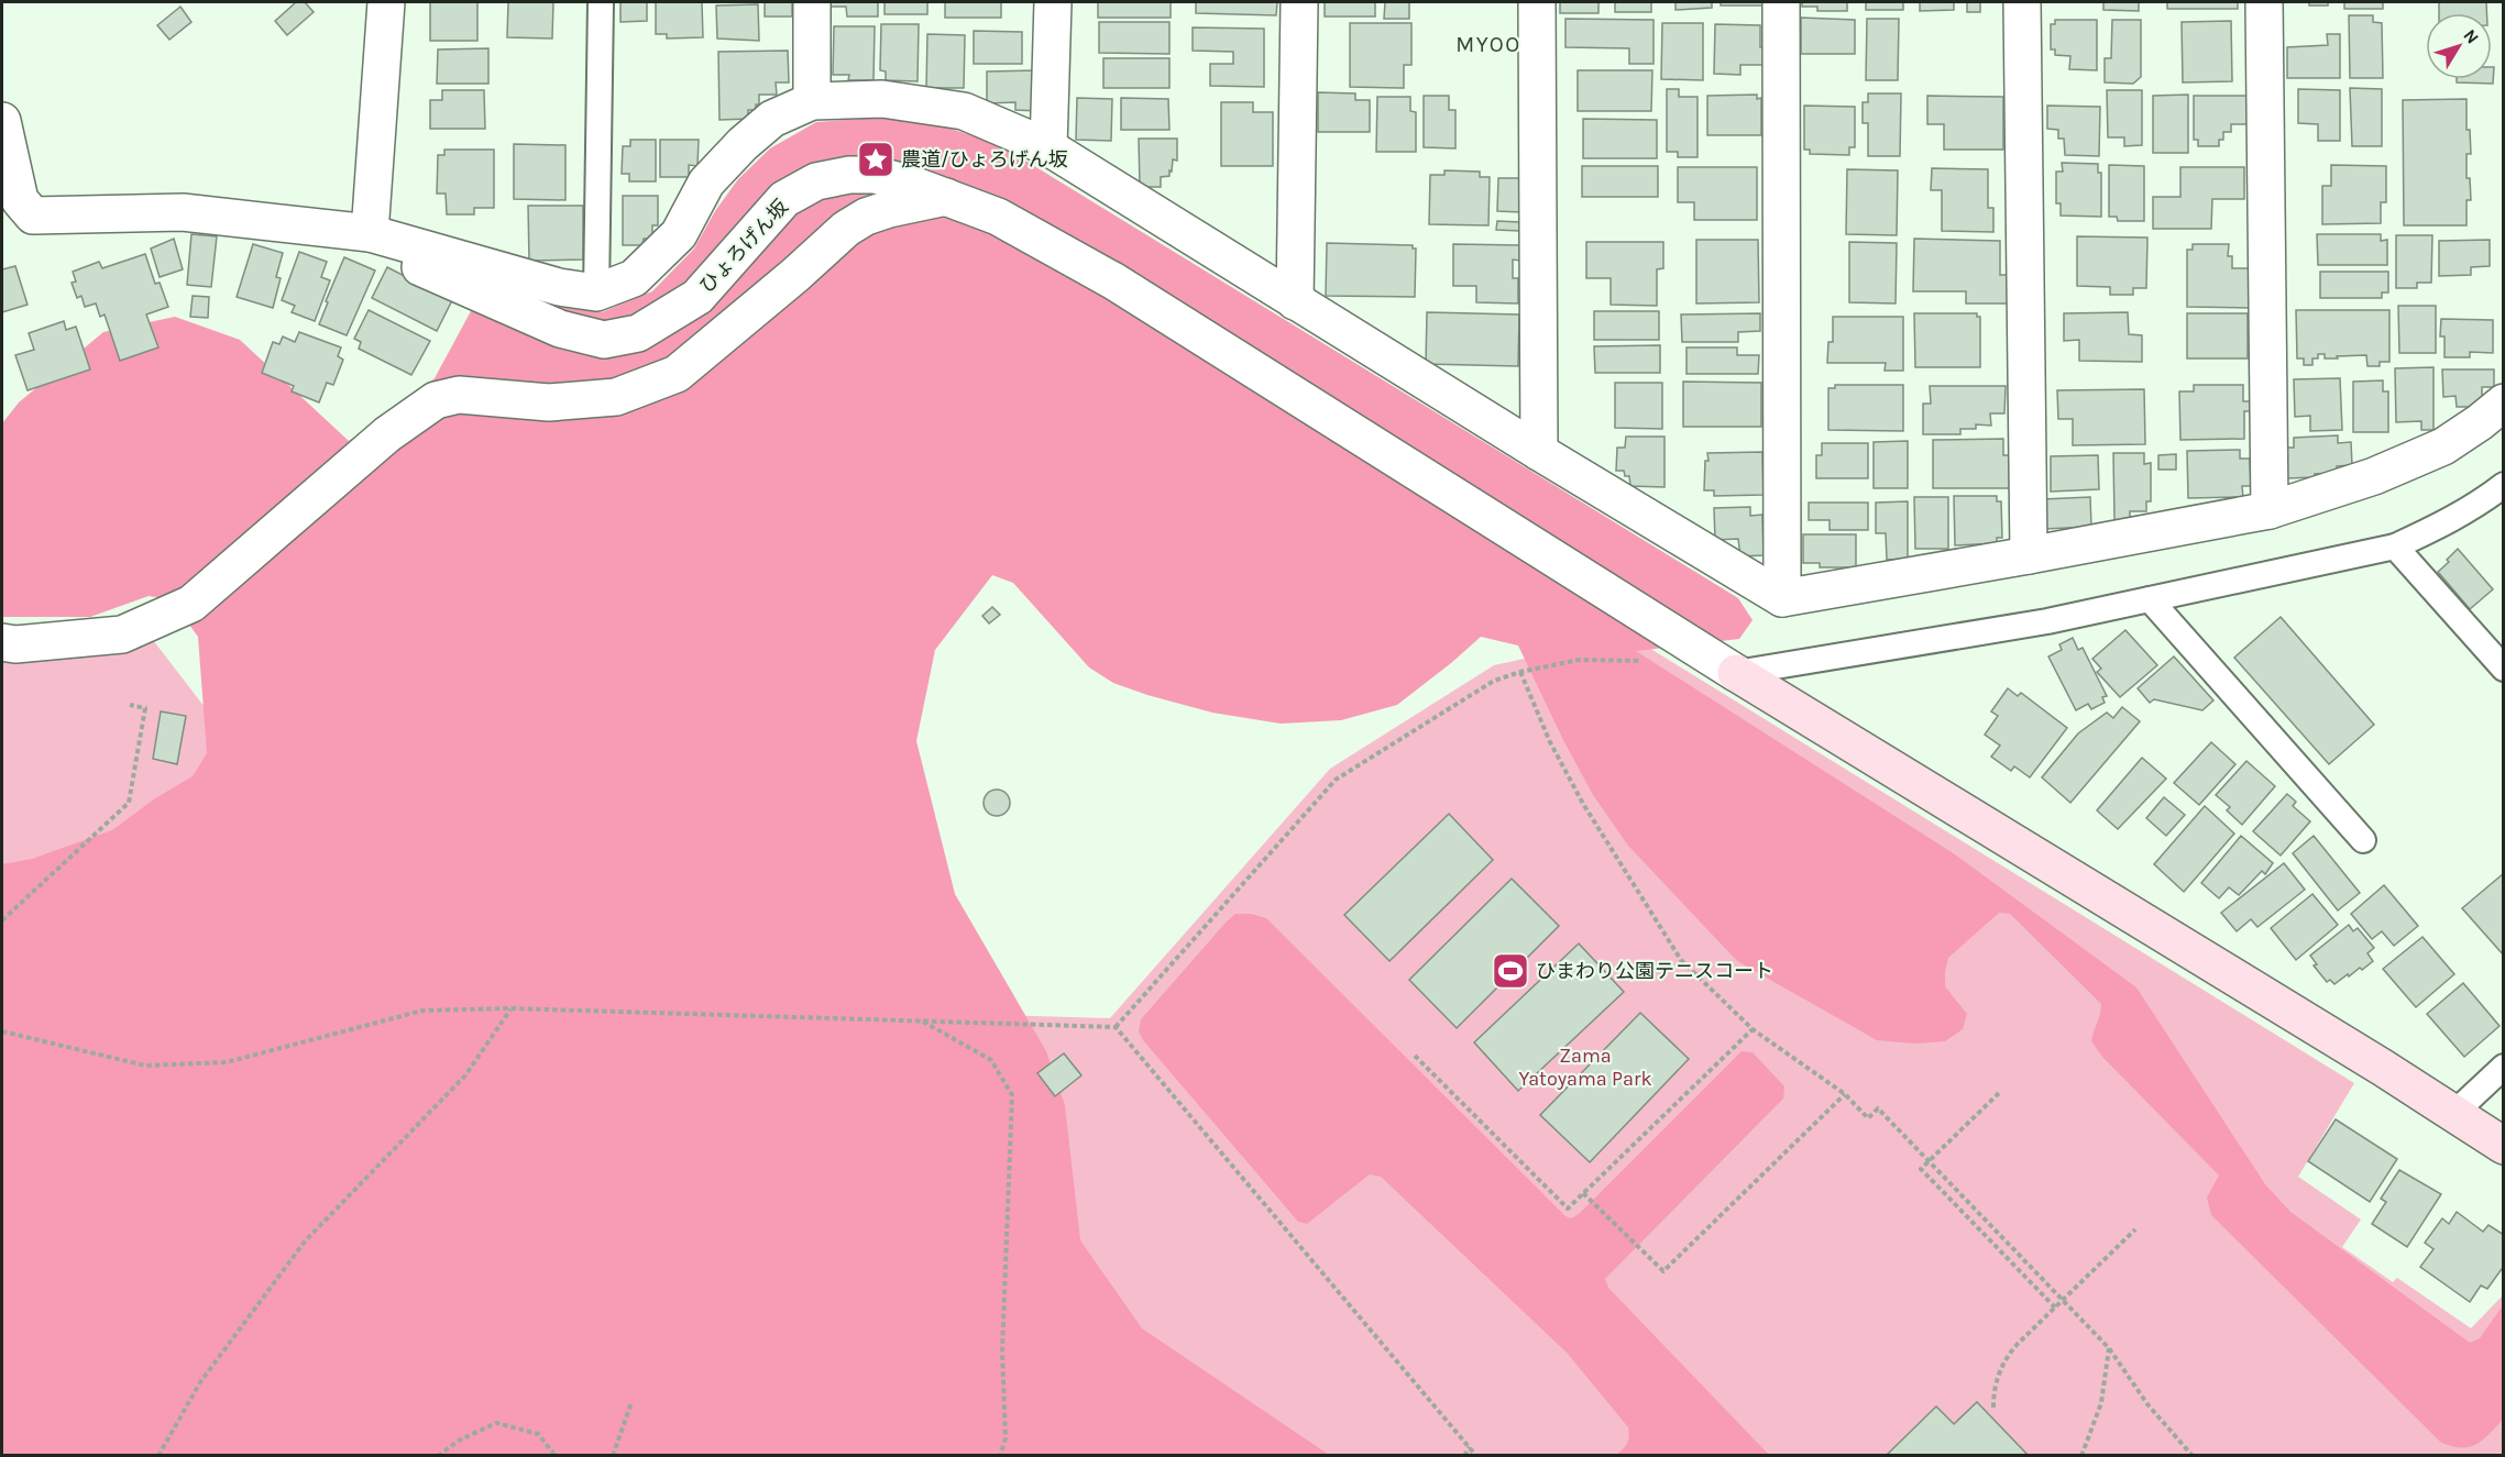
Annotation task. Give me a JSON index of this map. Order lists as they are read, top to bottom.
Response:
{
  "streets": {
    "street": ["ひょろげん坂"]
  },
  "districts": ["MYOO"],
  "parks": ["Zama Yatoyama Park"],
  "places": {
    "place": ["農道/ひょろげん坂"],
    "sports": ["ひまわり公園テニスコート"]
  },
  "north": "top right"
}
